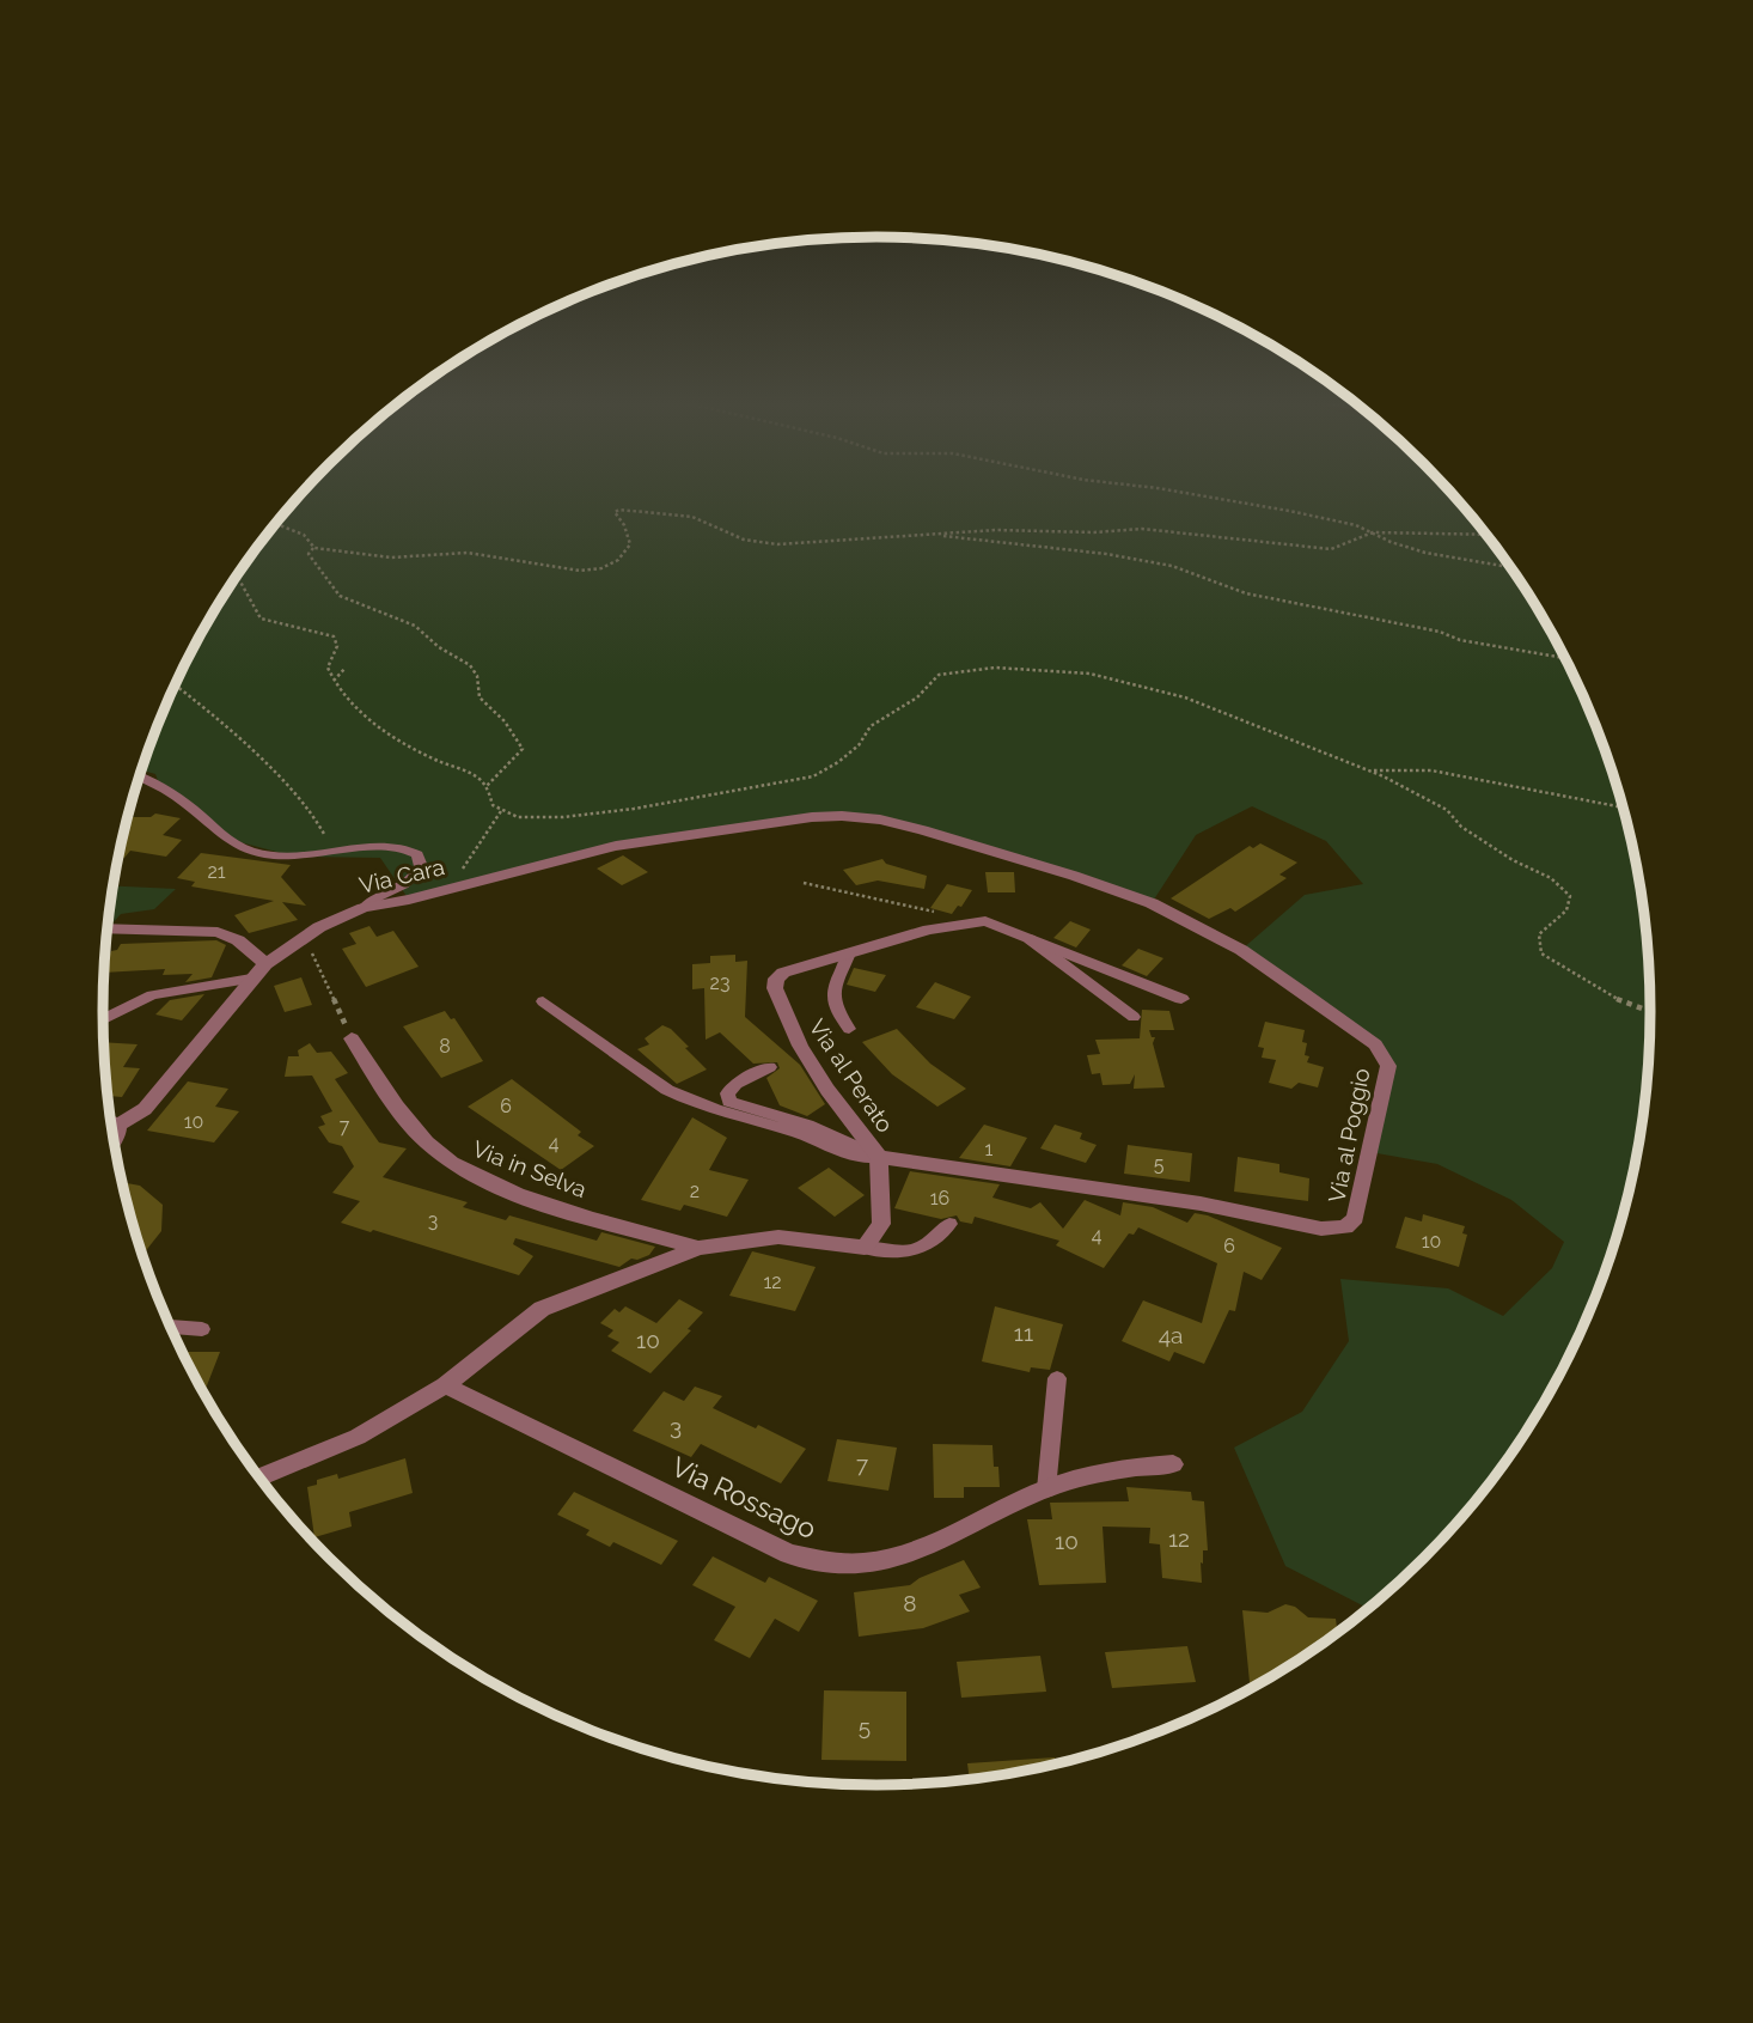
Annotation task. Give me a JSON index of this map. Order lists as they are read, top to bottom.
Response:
{
  "streets": {
    "street": [
      "Via Cara",
      "Via al Perato",
      "Via al Poggio",
      "Via in Selva",
      "Via Rossago"
    ]
  },
  "crossings": [
    ["Via Cara", "Via al Poggio"],
    ["Via al Perato", "Via al Poggio"]
  ],
  "house_numbers": [
    "21",
    "23",
    "8",
    "6",
    "10",
    "7",
    "4",
    "1",
    "5",
    "2",
    "16",
    "3",
    "4",
    "10",
    "6",
    "12",
    "11",
    "4a",
    "10",
    "3",
    "7",
    "12",
    "10",
    "8",
    "5"
  ]
}
